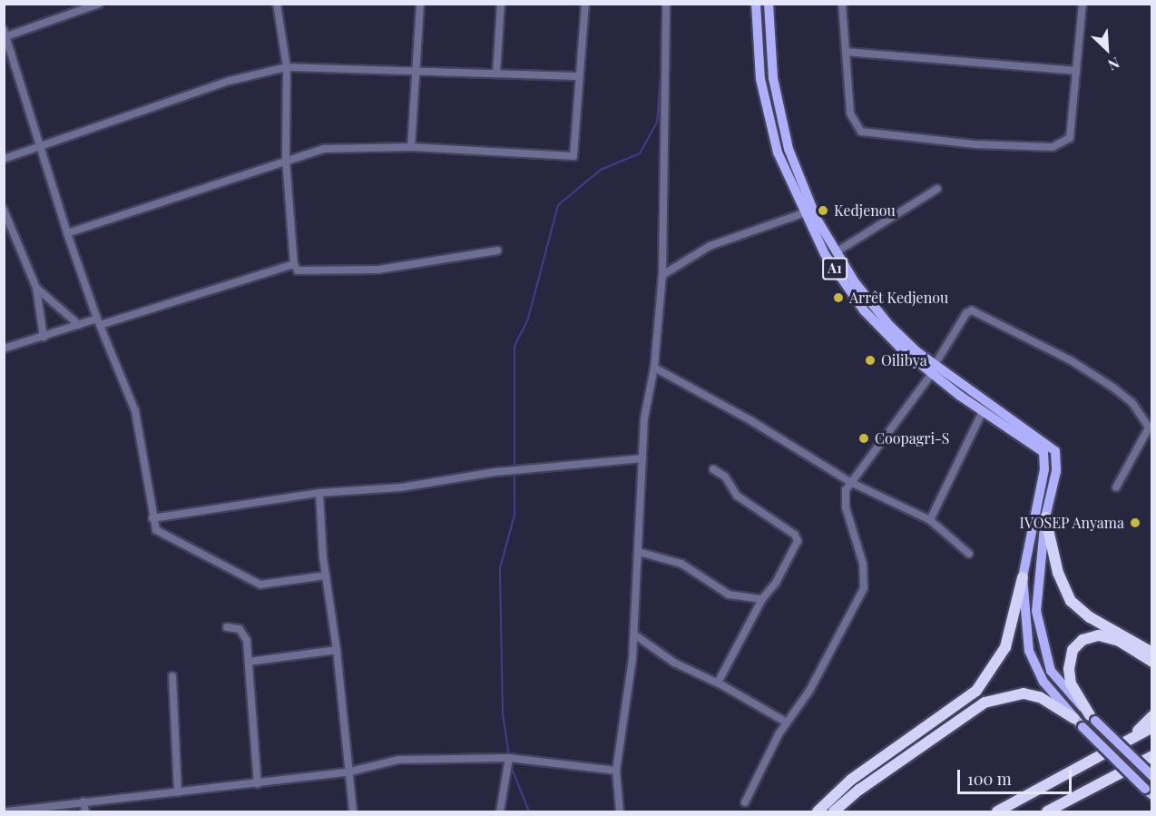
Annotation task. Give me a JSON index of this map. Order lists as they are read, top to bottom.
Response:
{
  "streets": {
    "main road": ["A1"]
  },
  "places": [
    "Kedjenou",
    "Arrêt Kedjenou",
    "Oilibya",
    "Coopagri-S",
    "IVOSEP Anyama"
  ],
  "scale_bar": "100 m",
  "north": "bottom right"
}
